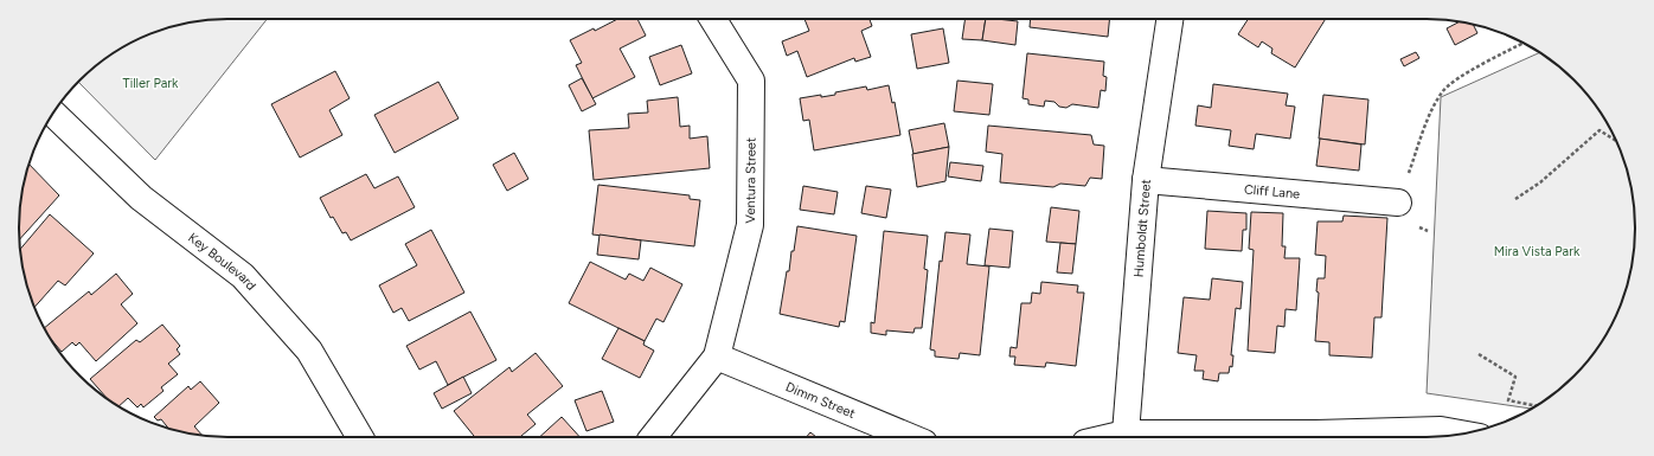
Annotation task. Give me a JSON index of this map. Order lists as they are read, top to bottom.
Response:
{
  "streets": {
    "street": [
      "Ventura Street",
      "Cliff Lane",
      "Humboldt Street",
      "Key Boulevard",
      "Dimm Street"
    ]
  },
  "crossings": [
    ["Ventura Street", "Dimm Street"],
    ["Cliff Lane", "Humboldt Street"]
  ],
  "parks": ["Tiller Park", "Mira Vista Park"]
}
